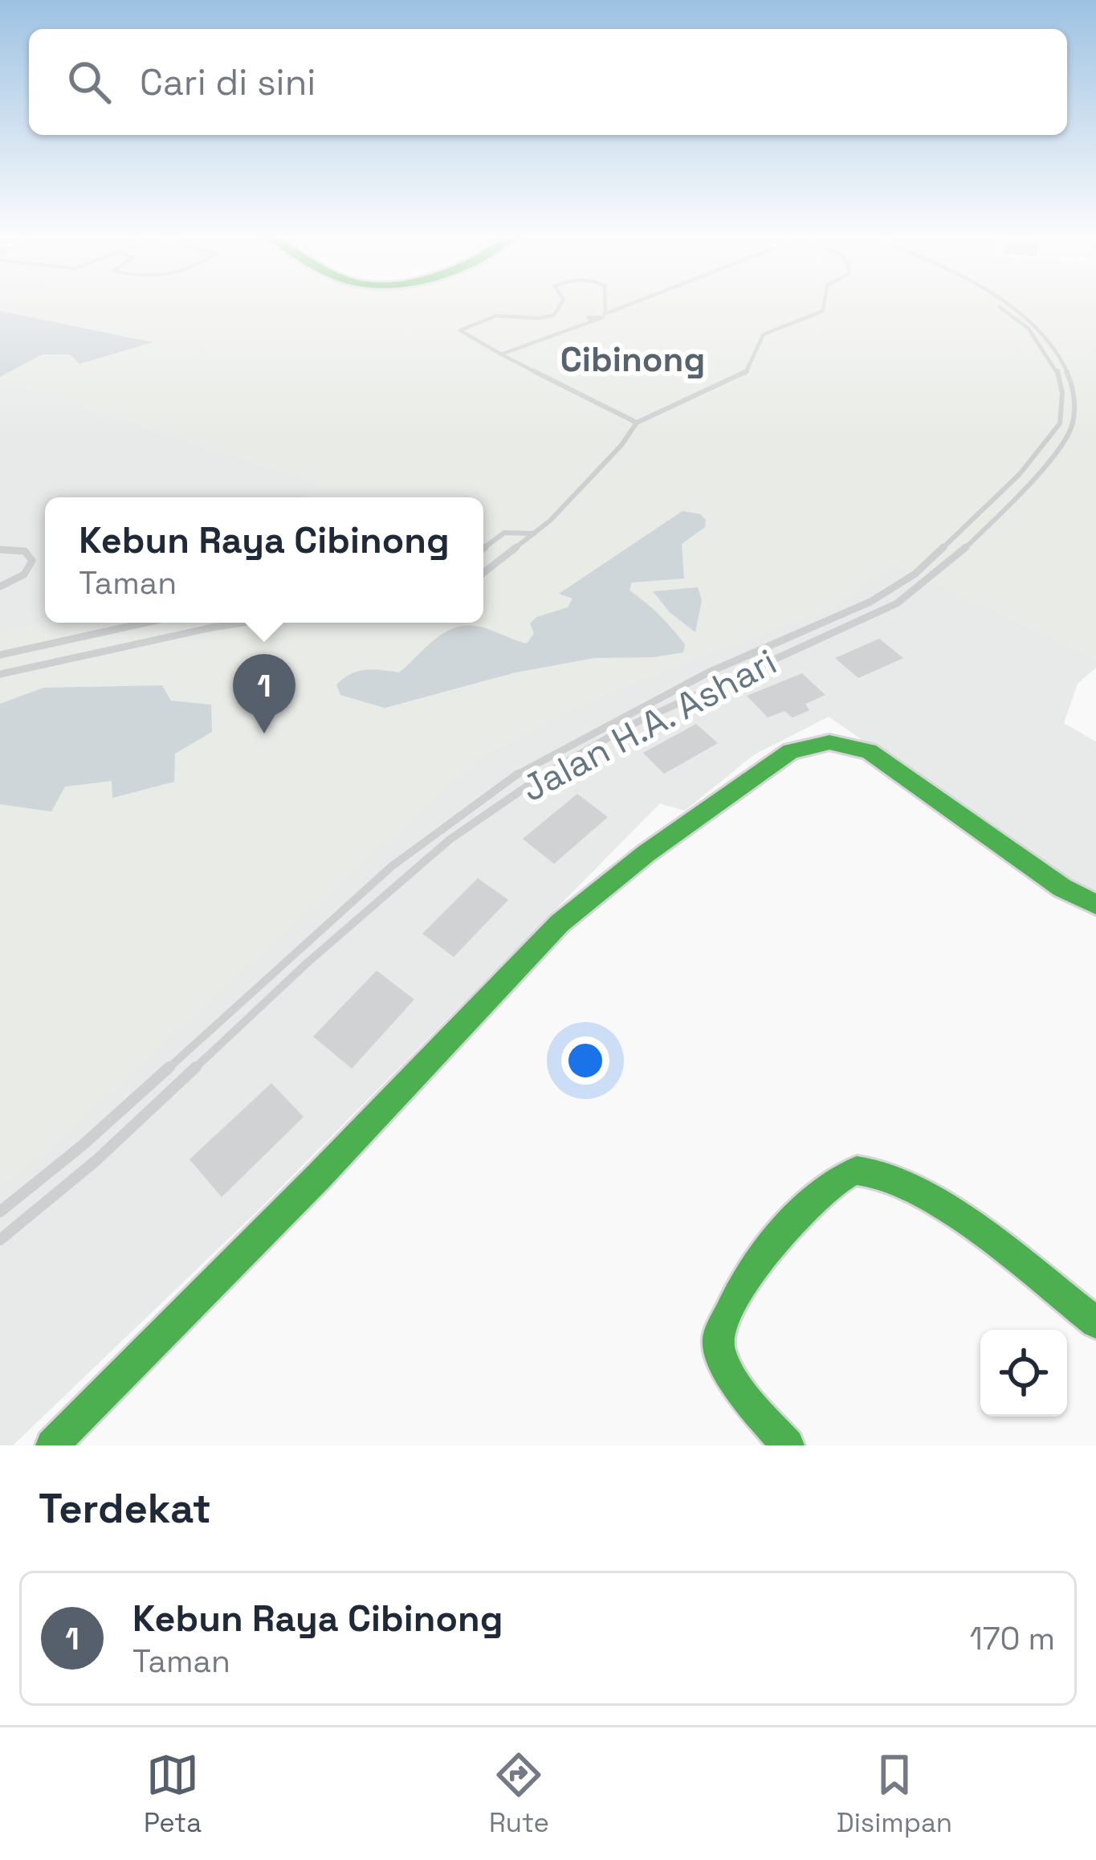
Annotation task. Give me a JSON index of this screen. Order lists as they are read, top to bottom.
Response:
{
  "streets": {
    "lane": ["Jalan H.A. Ashari"]
  },
  "districts": ["Cibinong"],
  "page": {
    "search": "Cari di sini",
    "popup": ["Kebun Raya Cibinong", "Taman"],
    "pins": "1",
    "heading": "Terdekat",
    "list": [
      {
        "mark": "1",
        "name": "Kebun Raya Cibinong",
        "note": "Taman",
        "value": "170 m"
      }
    ],
    "nav": ["Peta", "Rute", "Disimpan"]
  }
}
